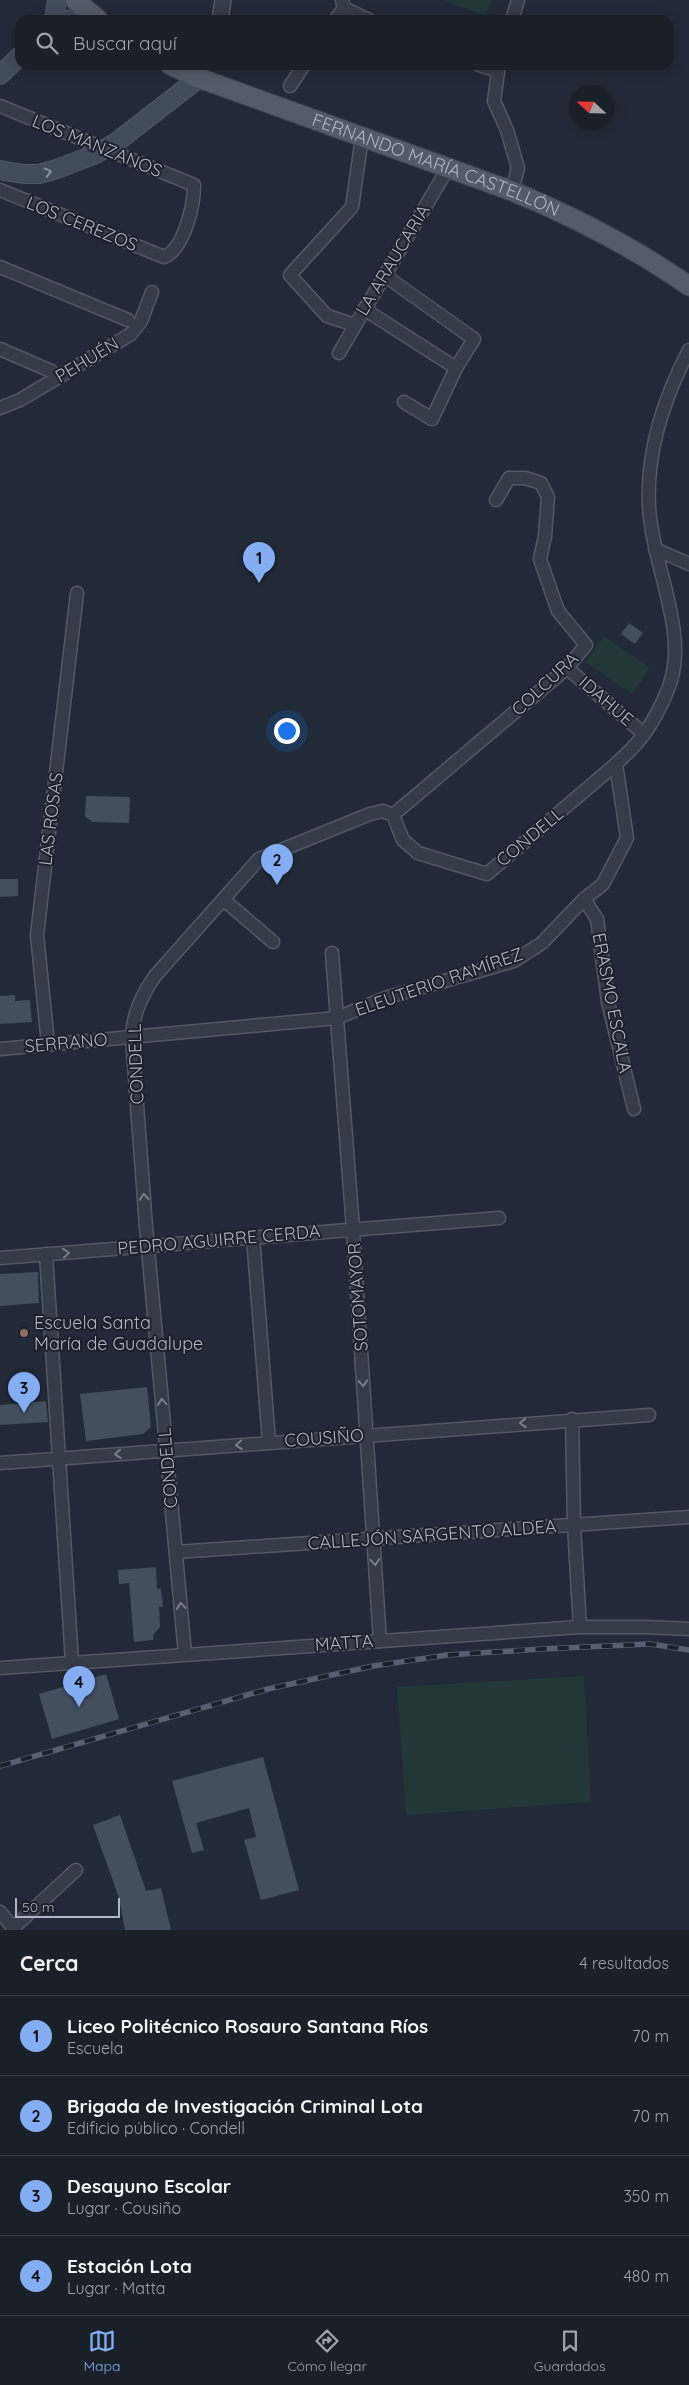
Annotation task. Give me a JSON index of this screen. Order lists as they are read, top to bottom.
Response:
{
  "streets": {
    "main road": ["FERNANDO MARÍA CASTELLÓN"],
    "street": [
      "LOS MANZANOS",
      "LOS CEREZOS",
      "LA ARAUCARIA",
      "PEHUÉN",
      "COLCURA",
      "IDAHUE",
      "LAS ROSAS",
      "CONDELL",
      "ELEUTERIO RAMÍREZ",
      "ERASMO ESCALA",
      "SERRANO",
      "PEDRO AGUIRRE CERDA",
      "SOTOMAYOR",
      "COUSIÑO",
      "CALLEJÓN SARGENTO ALDEA",
      "MATTA"
    ]
  },
  "crossings": [
    ["LOS MANZANOS", "LOS CEREZOS"],
    ["FERNANDO MARÍA CASTELLÓN", "LA ARAUCARIA"],
    ["COLCURA", "IDAHUE"],
    ["COLCURA", "CONDELL"],
    ["LAS ROSAS", "SERRANO"],
    ["CONDELL", "ELEUTERIO RAMÍREZ"],
    ["CONDELL", "SERRANO"],
    ["CONDELL", "PEDRO AGUIRRE CERDA"],
    ["CONDELL", "COUSIÑO"],
    ["CONDELL", "CALLEJÓN SARGENTO ALDEA"],
    ["CONDELL", "MATTA"],
    ["ELEUTERIO RAMÍREZ", "ERASMO ESCALA"],
    ["ELEUTERIO RAMÍREZ", "SERRANO"],
    ["ELEUTERIO RAMÍREZ", "SOTOMAYOR"],
    ["PEDRO AGUIRRE CERDA", "SOTOMAYOR"],
    ["SOTOMAYOR", "COUSIÑO"],
    ["SOTOMAYOR", "CALLEJÓN SARGENTO ALDEA"],
    ["SOTOMAYOR", "MATTA"]
  ],
  "one_way": ["COUSIÑO"],
  "places": ["Escuela Santa María de Guadalupe"],
  "scale_bar": "50 m",
  "north": "left",
  "page": {
    "search": "Buscar aquí",
    "pins": [
      "1",
      "2",
      "3",
      "4"
    ],
    "scale": "50 m",
    "heading": ["Cerca", "4 resultados"],
    "list": [
      {
        "mark": "1",
        "name": "Liceo Politécnico Rosauro Santana Ríos",
        "note": "Escuela",
        "value": "70 m"
      },
      {
        "mark": "2",
        "name": "Brigada de Investigación Criminal Lota",
        "note": "Edificio público · Condell",
        "value": "70 m"
      },
      {
        "mark": "3",
        "name": "Desayuno Escolar",
        "note": "Lugar · Cousiño",
        "value": "350 m"
      },
      {
        "mark": "4",
        "name": "Estación Lota",
        "note": "Lugar · Matta",
        "value": "480 m"
      }
    ],
    "nav": ["Mapa", "Cómo llegar", "Guardados"]
  }
}
